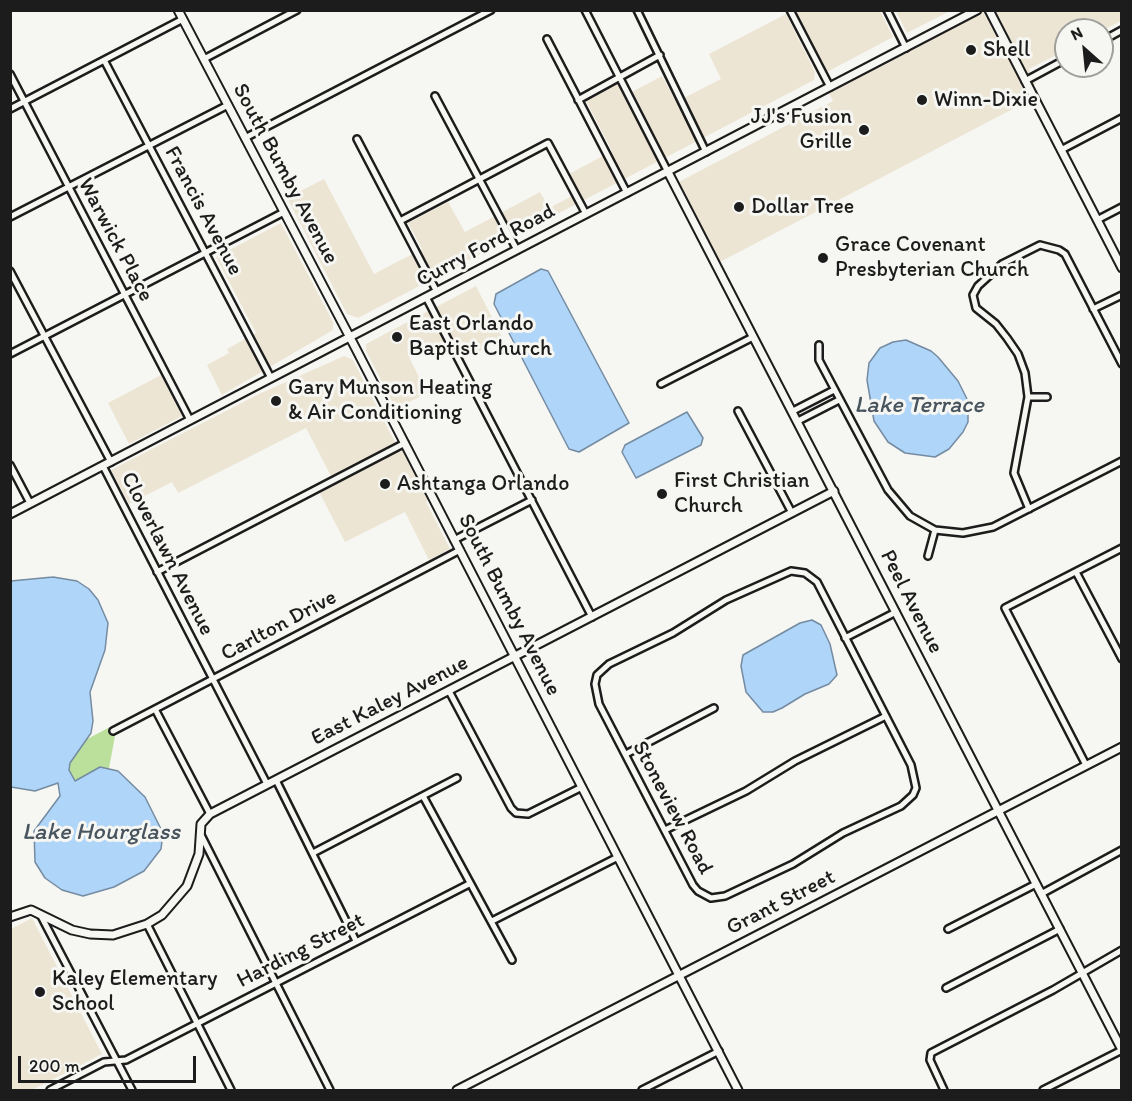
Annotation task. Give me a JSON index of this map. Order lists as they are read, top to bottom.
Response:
{
  "streets": {
    "street": [
      "South Bumby Avenue",
      "Francis Avenue",
      "Warwick Place",
      "Curry Ford Road",
      "Cloverlawn Avenue",
      "Peel Avenue",
      "Carlton Drive",
      "East Kaley Avenue",
      "Stoneview Road",
      "Grant Street",
      "Harding Street"
    ]
  },
  "crossings": [
    ["South Bumby Avenue", "Curry Ford Road"],
    ["South Bumby Avenue", "Carlton Drive"],
    ["South Bumby Avenue", "East Kaley Avenue"],
    ["South Bumby Avenue", "Grant Street"],
    ["Francis Avenue", "Curry Ford Road"],
    ["Warwick Place", "Curry Ford Road"],
    ["Curry Ford Road", "Cloverlawn Avenue"],
    ["Curry Ford Road", "Peel Avenue"],
    ["Cloverlawn Avenue", "Carlton Drive"],
    ["Cloverlawn Avenue", "East Kaley Avenue"],
    ["Peel Avenue", "East Kaley Avenue"],
    ["Peel Avenue", "Grant Street"]
  ],
  "water": ["Lake Terrace", "Lake Hourglass"],
  "places": [
    "Shell",
    "Winn-Dixie",
    "JJ's Fusion Grille",
    "Dollar Tree",
    "Grace Covenant Presbyterian Church",
    "East Orlando Baptist Church",
    "Gary Munson Heating & Air Conditioning",
    "Ashtanga Orlando",
    "First Christian Church",
    "Kaley Elementary School"
  ],
  "scale_bar": "200 m",
  "north": "top left"
}
